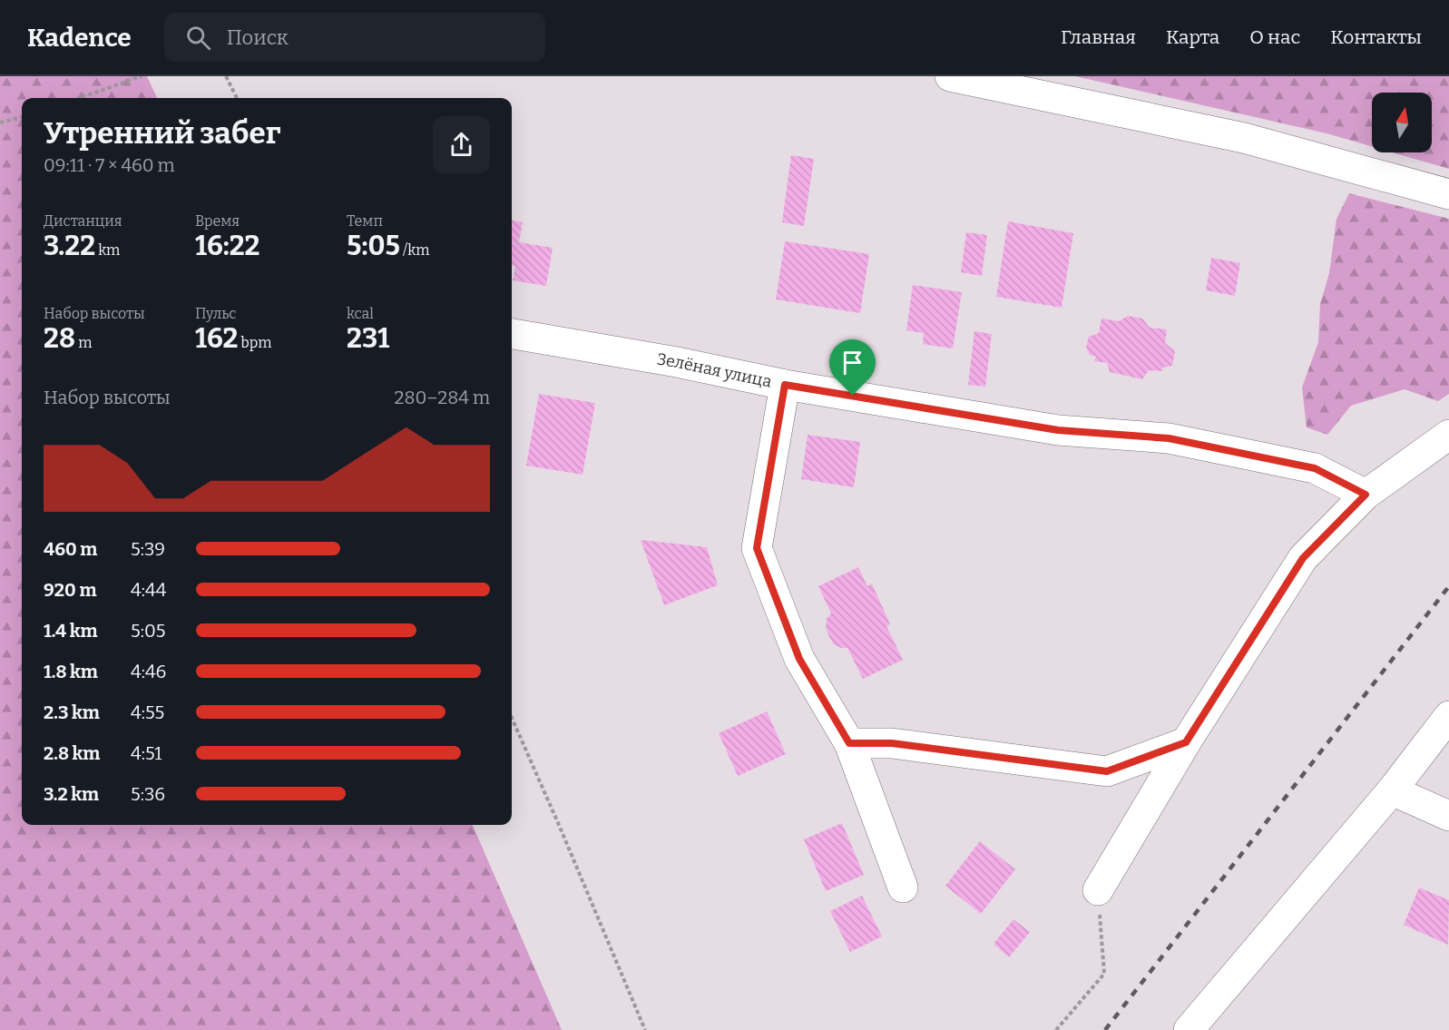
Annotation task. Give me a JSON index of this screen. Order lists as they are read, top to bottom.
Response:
{
  "streets": {
    "street": ["Зелёная улица"]
  },
  "north": "top",
  "page": {
    "header": "Kadence",
    "search": "Поиск",
    "nav": [
      "Главная",
      "Карта",
      "О нас",
      "Контакты"
    ],
    "heading": ["Утренний забег", "09:11 · 7 × 460 m"],
    "stats": [
      ["Дистанция", "3.22 km"],
      ["Время", "16:22"],
      ["Темп", "5:05 /km"],
      ["Набор высоты", "28 m"],
      ["Пульс", "162 bpm"],
      ["kcal", "231"]
    ],
    "chart": ["Набор высоты", "280–284 m"],
    "list": [
      {
        "name": "460 m",
        "note": "5:39"
      },
      {
        "name": "920 m",
        "note": "4:44"
      },
      {
        "name": "1.4 km",
        "note": "5:05"
      },
      {
        "name": "1.8 km",
        "note": "4:46"
      },
      {
        "name": "2.3 km",
        "note": "4:55"
      },
      {
        "name": "2.8 km",
        "note": "4:51"
      },
      {
        "name": "3.2 km",
        "note": "5:36"
      }
    ]
  }
}
